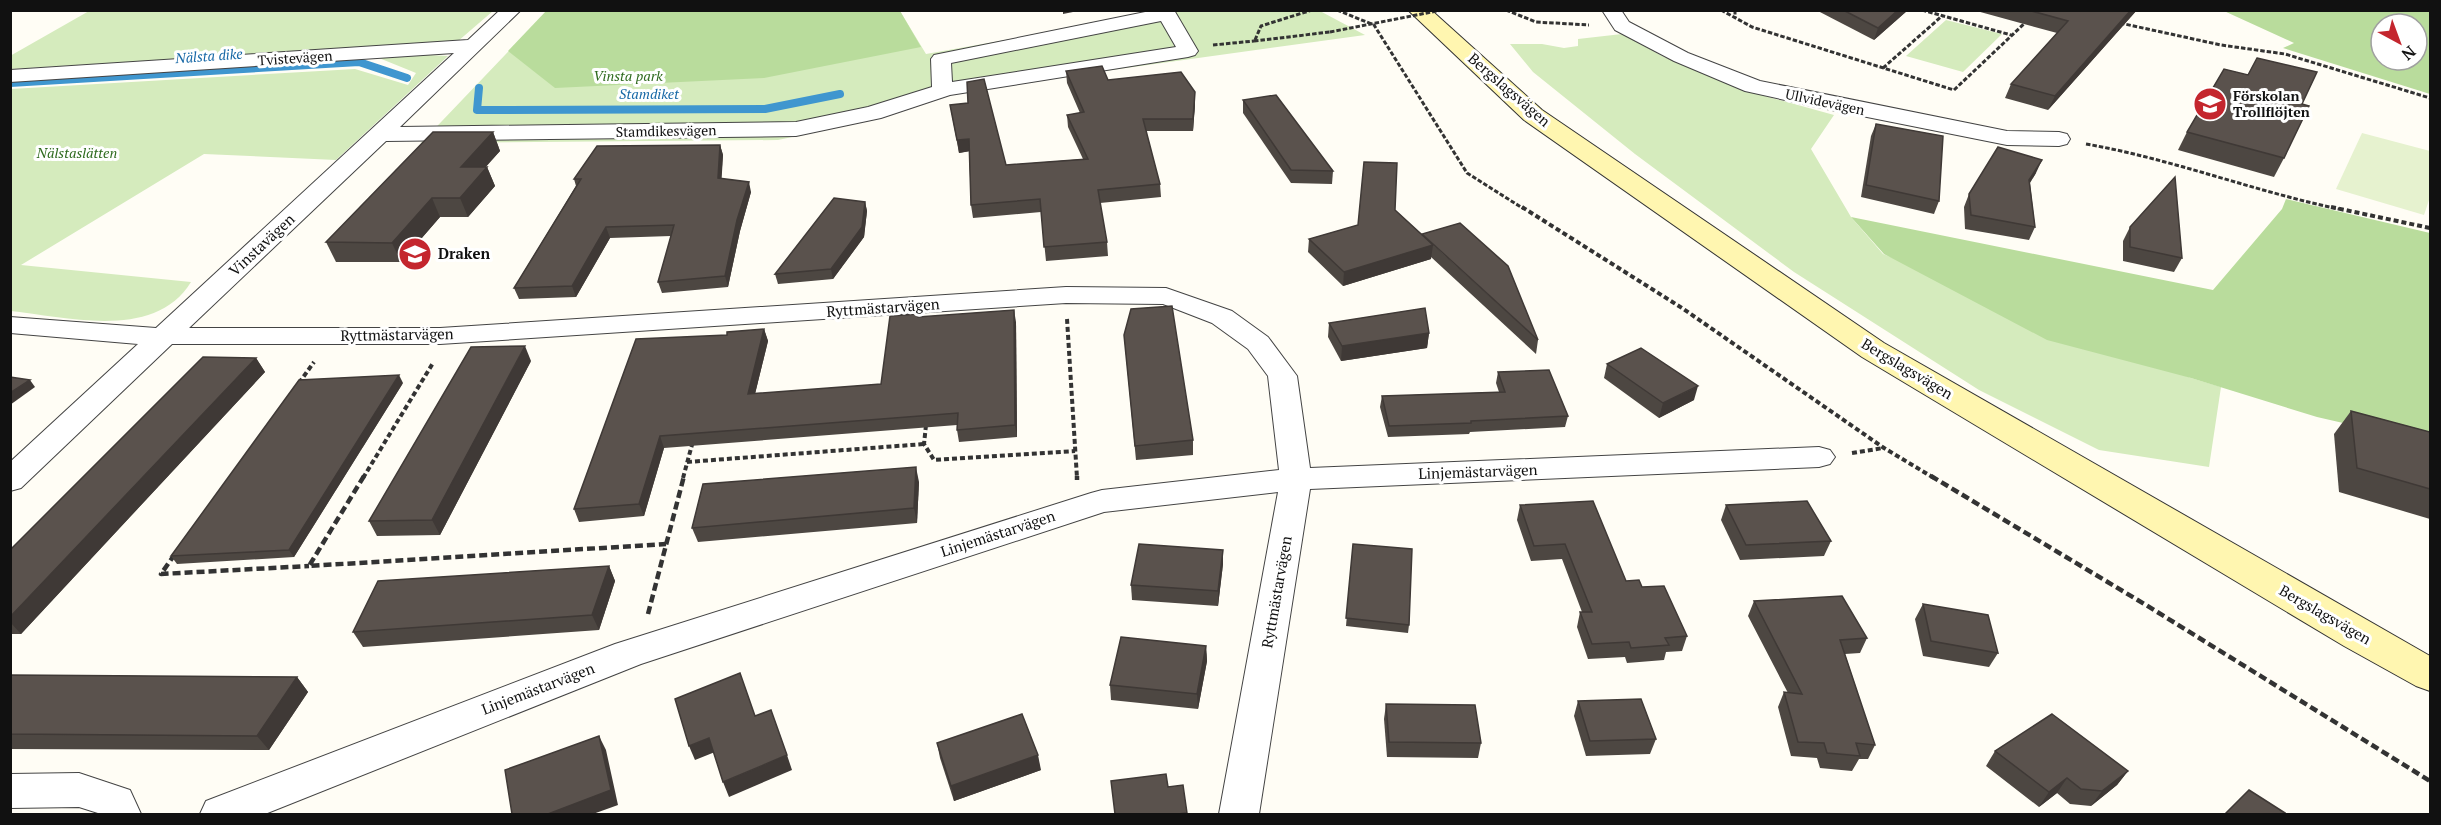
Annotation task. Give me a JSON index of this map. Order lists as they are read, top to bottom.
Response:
{
  "streets": {
    "main road": ["Bergslagsvägen"],
    "street": [
      "Tvistevägen",
      "Ullvidevägen",
      "Stamdikesvägen",
      "Vinstavägen",
      "Ryttmästarvägen",
      "Linjemästarvägen"
    ]
  },
  "crossings": [
    ["Tvistevägen", "Vinstavägen"],
    ["Stamdikesvägen", "Vinstavägen"],
    ["Vinstavägen", "Ryttmästarvägen"],
    ["Ryttmästarvägen", "Linjemästarvägen"]
  ],
  "water": ["Nälsta dike", "Stamdiket"],
  "parks": ["Vinsta park", "Nälstaslätten"],
  "places": {
    "school or university": ["Förskolan Trollflöjten", "Draken"]
  },
  "north": "bottom right"
}
